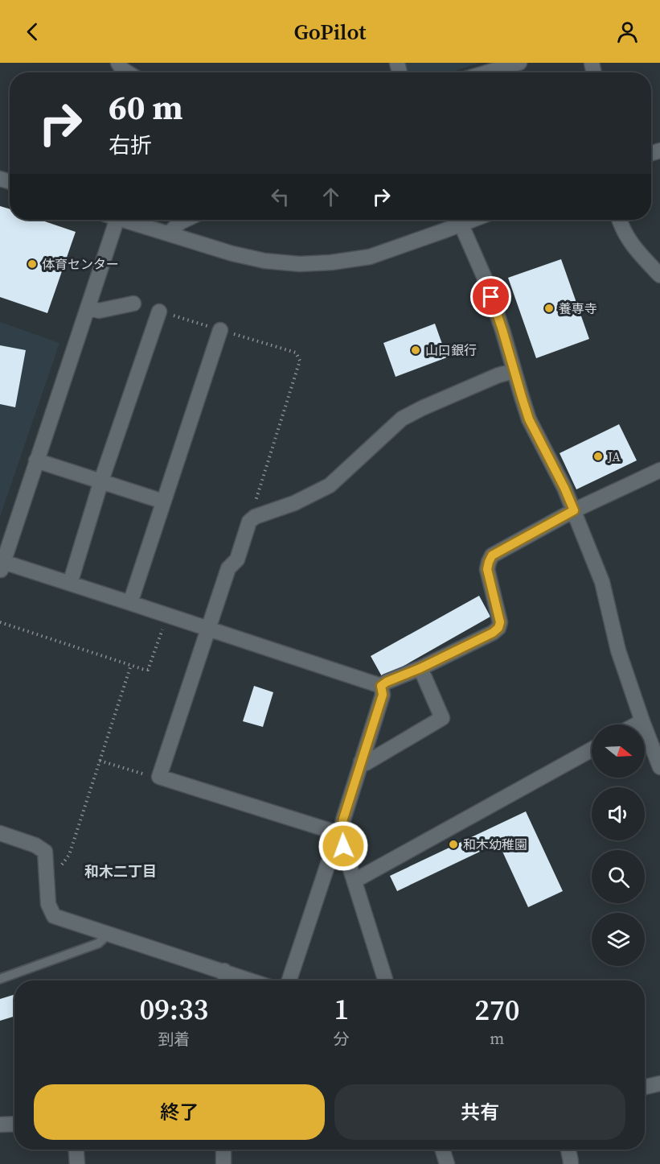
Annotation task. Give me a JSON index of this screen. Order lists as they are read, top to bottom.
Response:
{
  "districts": ["和木二丁目"],
  "places": [
    "体育センター",
    "養専寺",
    "山口銀行",
    "JA",
    "和木幼稚園"
  ],
  "north": "right",
  "page": {
    "header": "GoPilot",
    "turn": ["60 m", "右折"],
    "eta": [
      "09:33",
      "到着",
      "1",
      "分",
      "270",
      "m"
    ],
    "buttons": ["終了", "共有"]
  }
}
